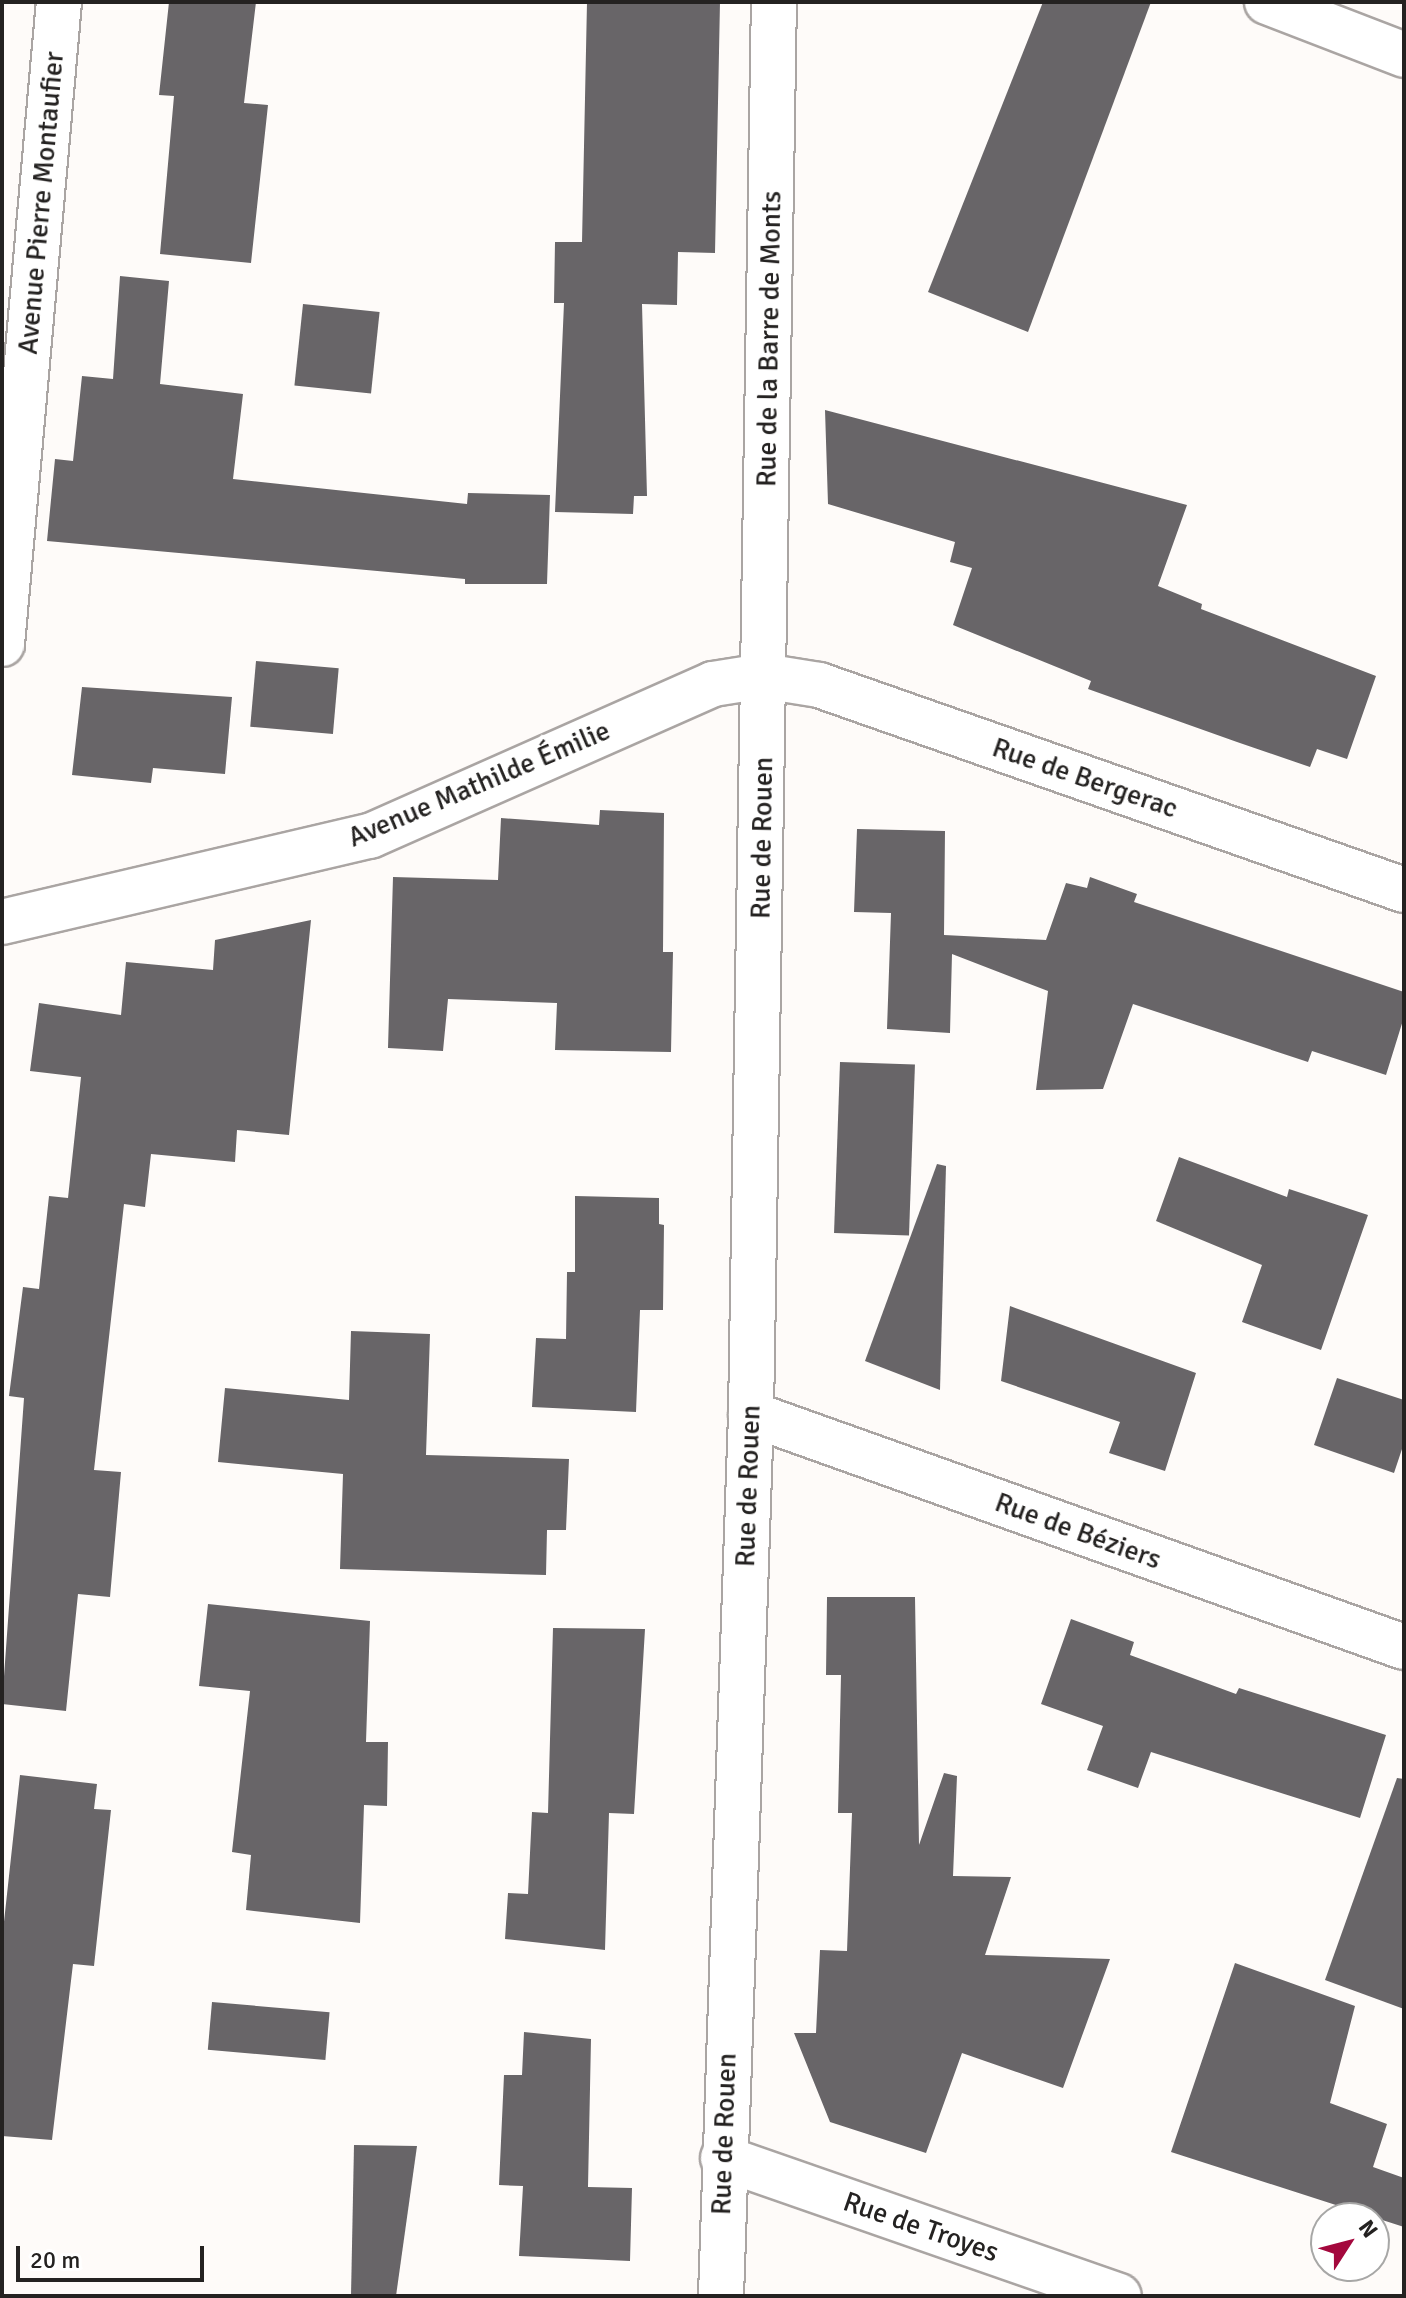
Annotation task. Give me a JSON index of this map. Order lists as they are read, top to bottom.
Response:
{
  "streets": {
    "street": [
      "Avenue Pierre Montaufier",
      "Rue de la Barre de Monts",
      "Rue de Bergerac",
      "Avenue Mathilde Émilie",
      "Rue de Rouen",
      "Rue de Béziers",
      "Rue de Troyes"
    ]
  },
  "crossings": [
    ["Rue de la Barre de Monts", "Rue de Bergerac"],
    ["Rue de la Barre de Monts", "Avenue Mathilde Émilie"],
    ["Rue de la Barre de Monts", "Rue de Rouen"],
    ["Rue de Bergerac", "Avenue Mathilde Émilie"],
    ["Rue de Bergerac", "Rue de Rouen"],
    ["Avenue Mathilde Émilie", "Rue de Rouen"],
    ["Rue de Rouen", "Rue de Béziers"],
    ["Rue de Rouen", "Rue de Troyes"]
  ],
  "scale_bar": "20 m",
  "north": "top right"
}
